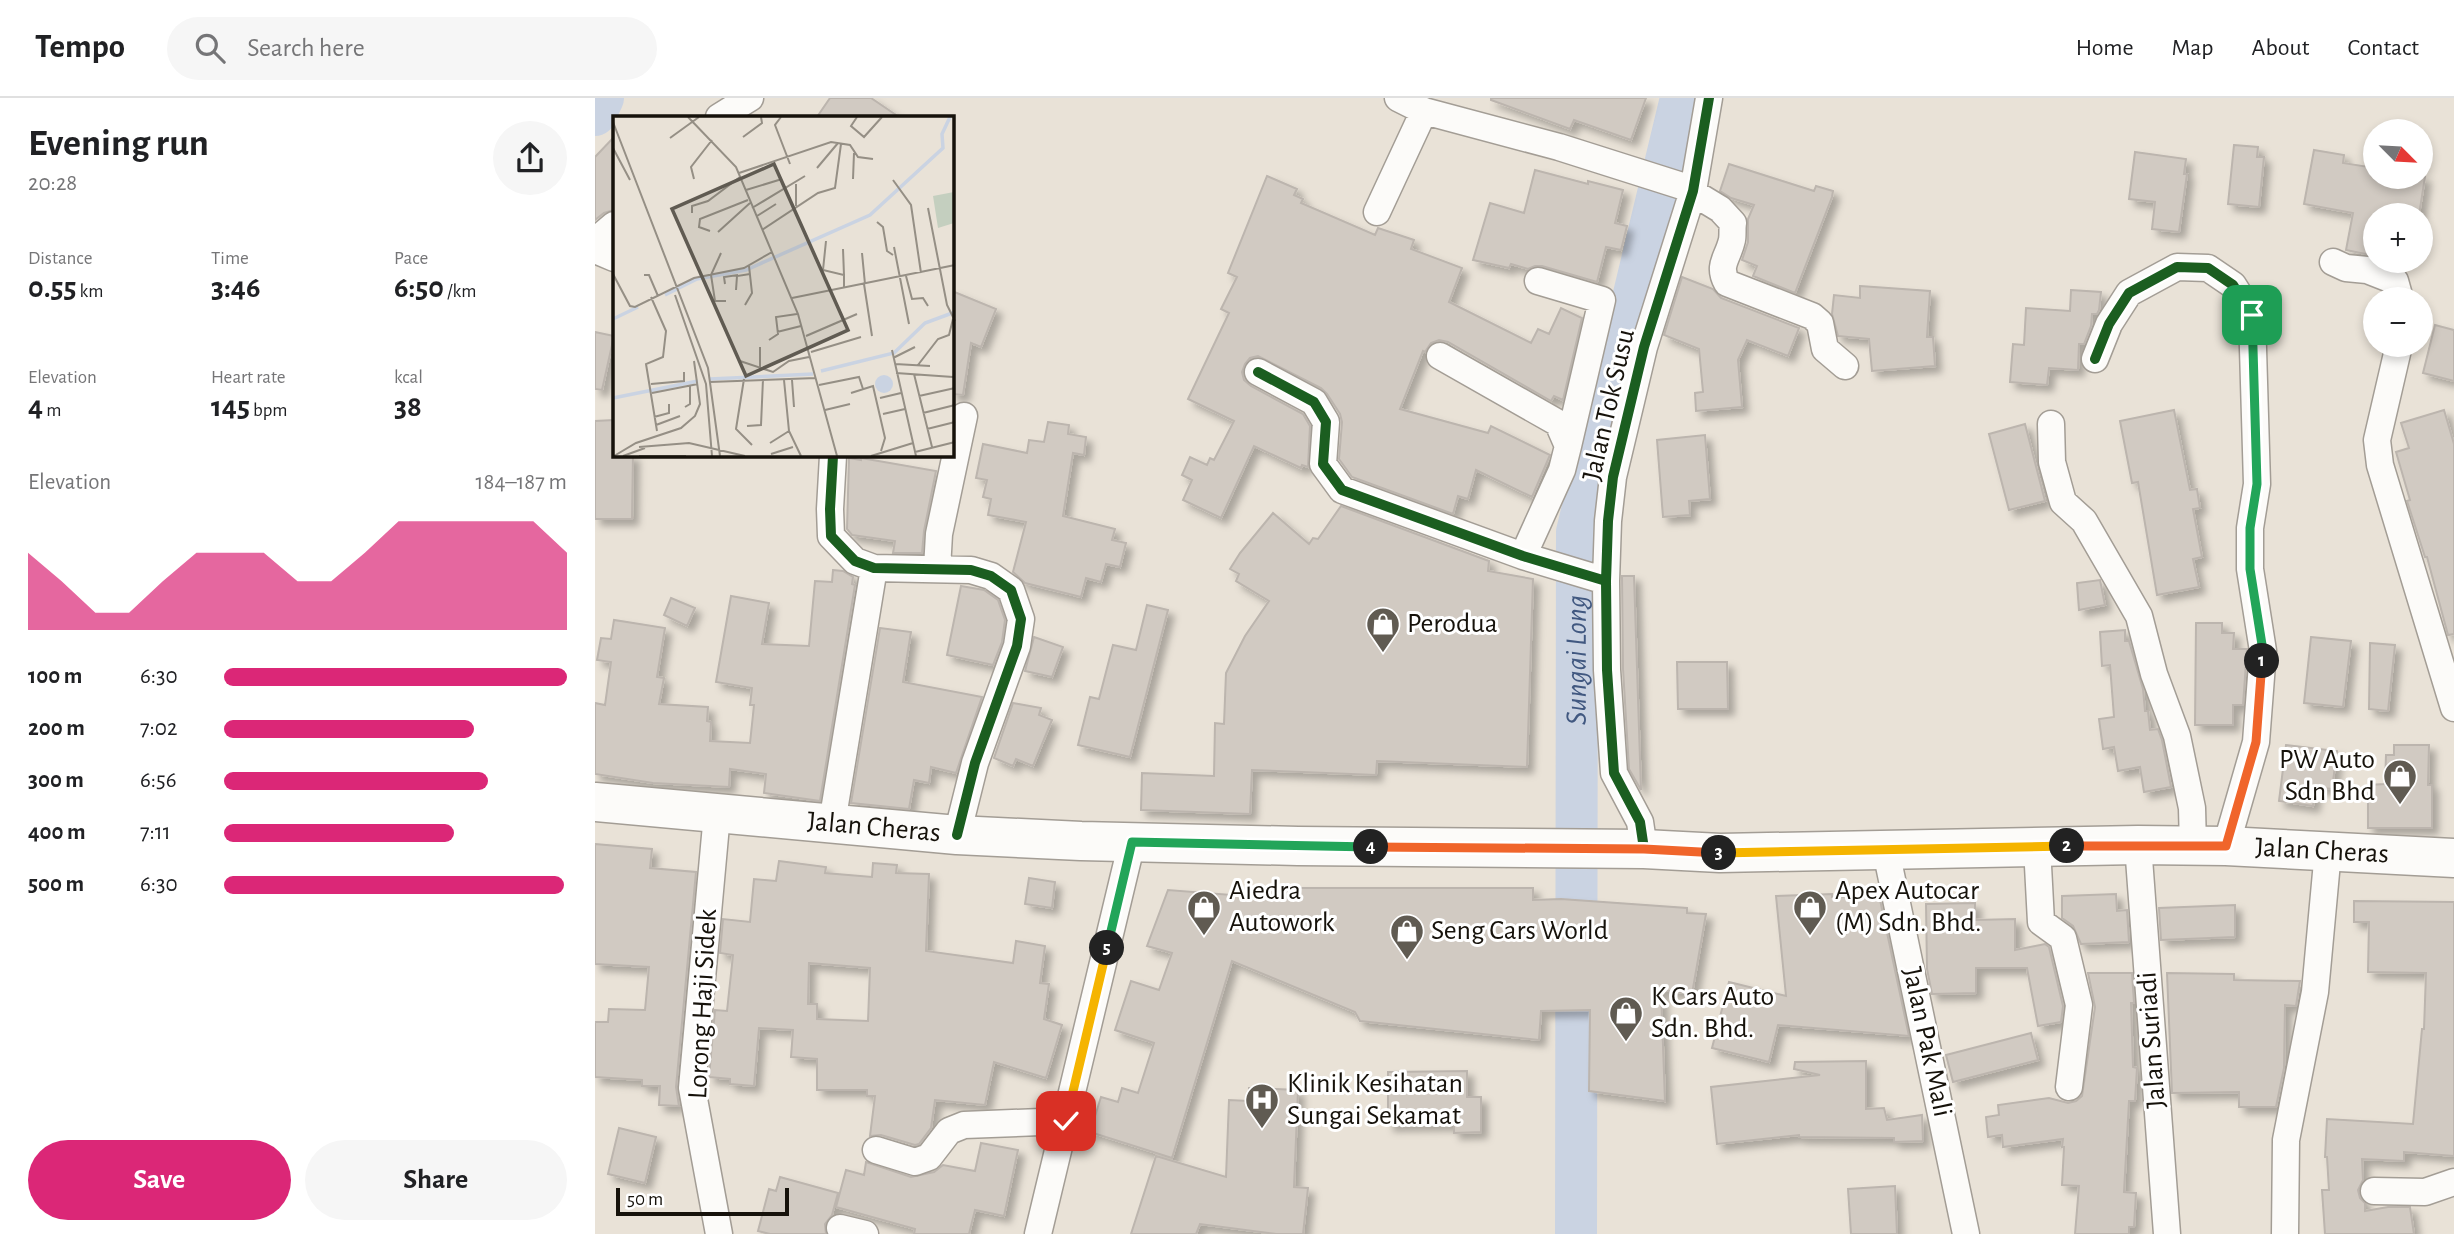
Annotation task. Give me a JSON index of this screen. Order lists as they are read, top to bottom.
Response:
{
  "streets": {
    "main road": ["Jalan Cheras"],
    "street": [
      "Jalan Tok Susu",
      "Lorong Haji Sidek",
      "Jalan Suriadi",
      "Jalan Pak Mali"
    ]
  },
  "crossings": [
    ["Jalan Tok Susu", "Jalan Cheras"],
    ["Jalan Cheras", "Lorong Haji Sidek"],
    ["Jalan Cheras", "Jalan Suriadi"],
    ["Jalan Cheras", "Jalan Pak Mali"]
  ],
  "water": ["Sungai Long"],
  "places": {
    "shop": [
      "Perodua",
      "PW Auto Sdn Bhd",
      "Aiedra Autowork",
      "Apex Autocar (M) Sdn. Bhd.",
      "Seng Cars World",
      "K Cars Auto Sdn. Bhd."
    ],
    "hospital": ["Klinik Kesihatan Sungai Sekamat"]
  },
  "scale_bar": "50 m",
  "north": "bottom right",
  "page": {
    "header": "Tempo",
    "search": "Search here",
    "nav": [
      "Home",
      "Map",
      "About",
      "Contact"
    ],
    "heading": ["Evening run", "20:28"],
    "map_buttons": ["+", "−"],
    "stats": [
      ["Distance", "0.55 km"],
      ["Time", "3:46"],
      ["Pace", "6:50 /km"],
      ["Elevation", "4 m"],
      ["Heart rate", "145 bpm"],
      ["kcal", "38"]
    ],
    "chart": ["Elevation", "184–187 m"],
    "pins": [
      "1",
      "2",
      "4",
      "3",
      "5"
    ],
    "list": [
      {
        "name": "100 m",
        "note": "6:30"
      },
      {
        "name": "200 m",
        "note": "7:02"
      },
      {
        "name": "300 m",
        "note": "6:56"
      },
      {
        "name": "400 m",
        "note": "7:11"
      },
      {
        "name": "500 m",
        "note": "6:30"
      }
    ],
    "buttons": ["Save", "Share"],
    "scale": "50 m"
  }
}
